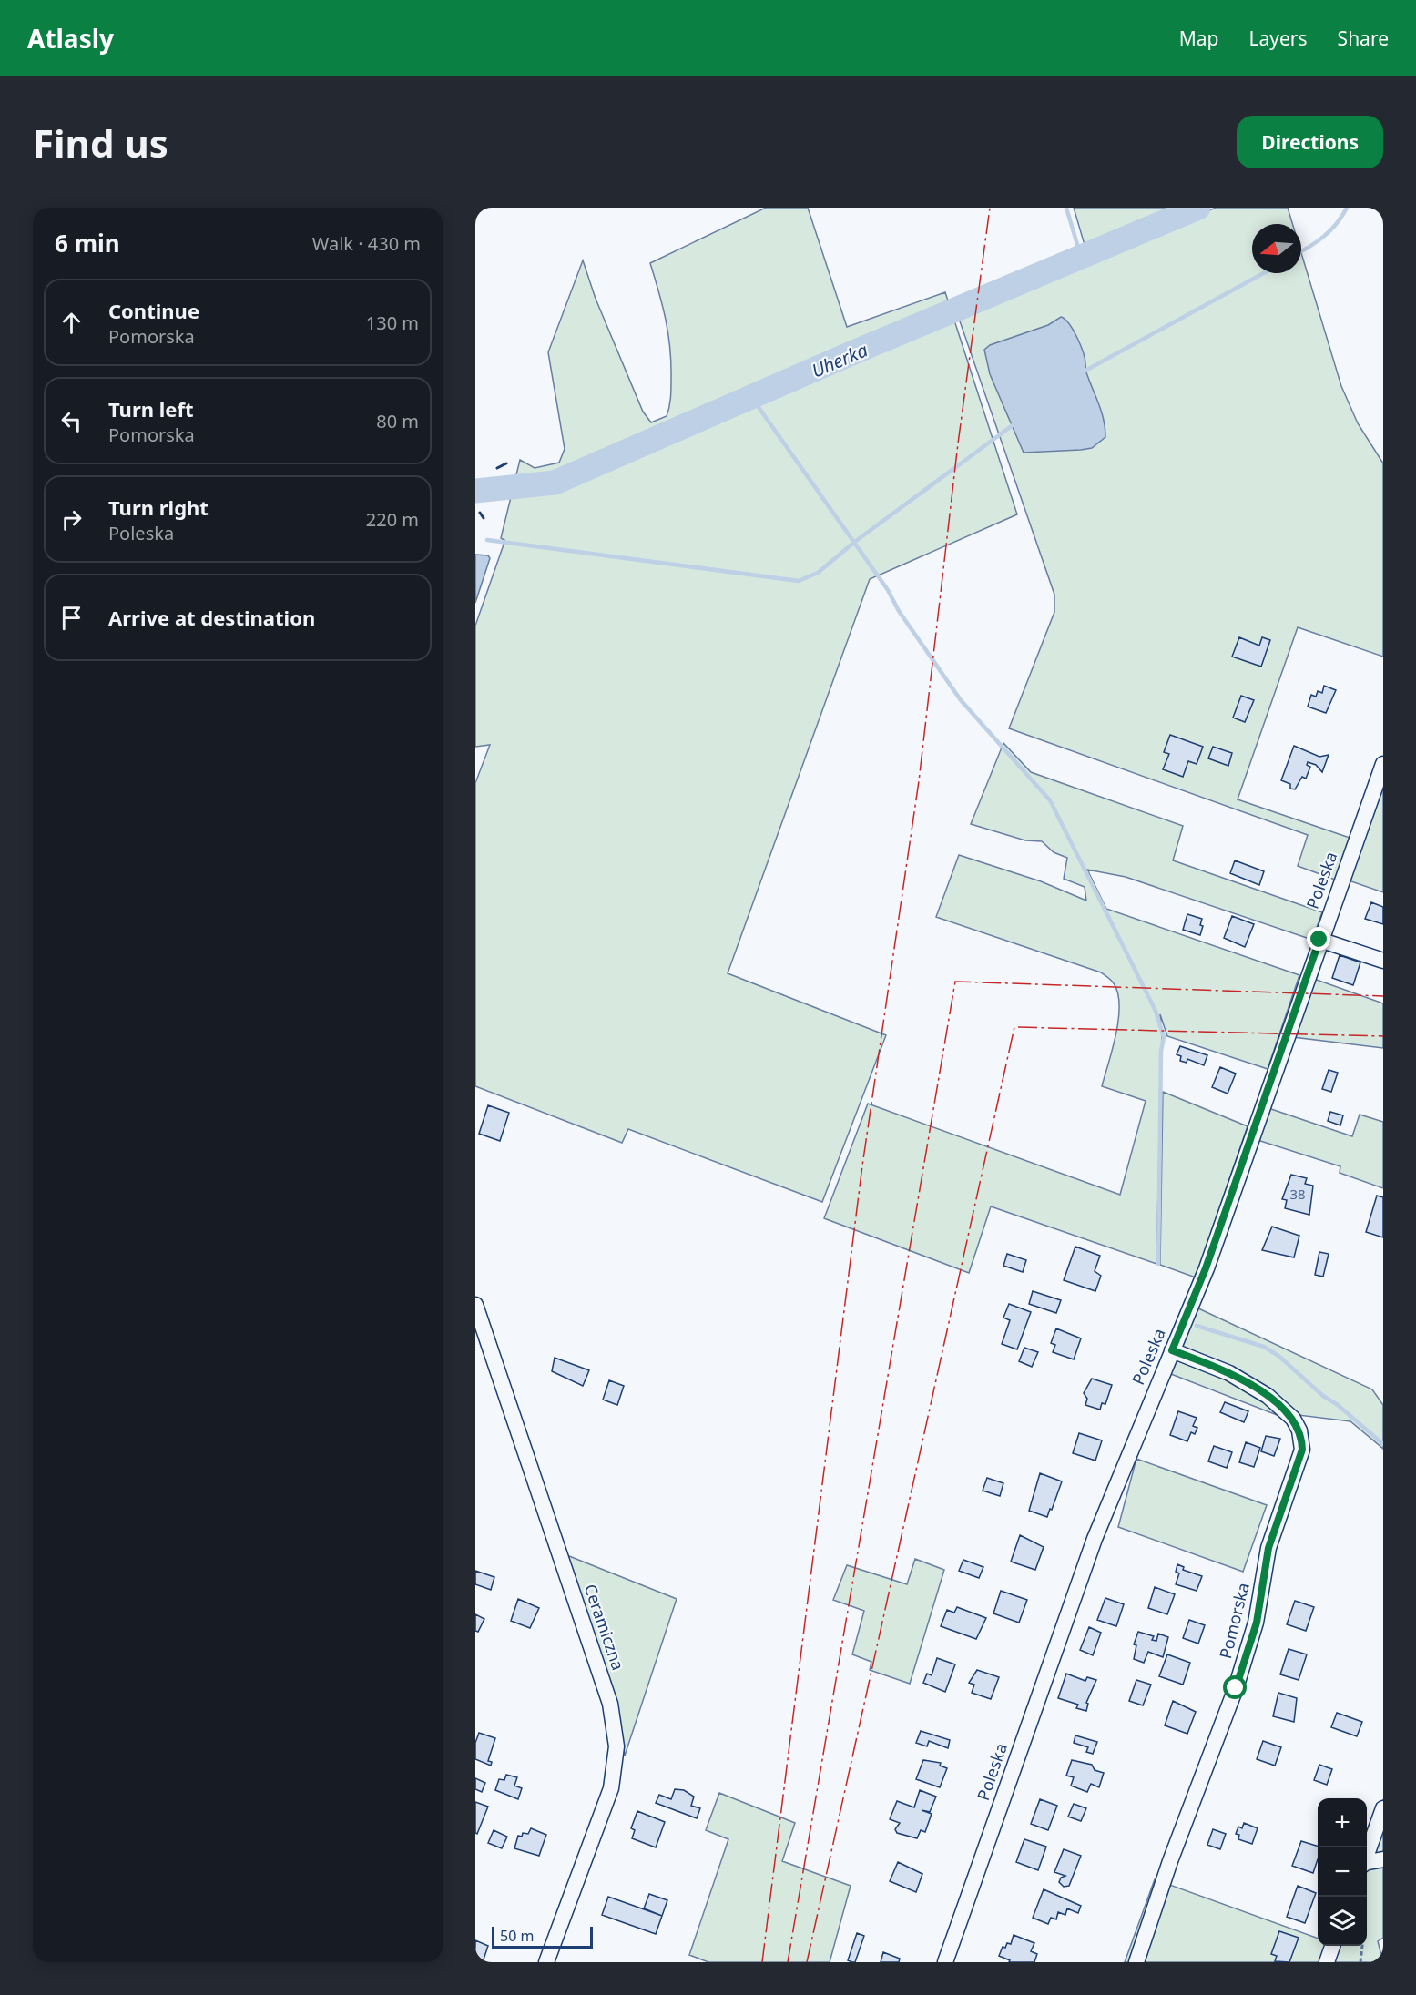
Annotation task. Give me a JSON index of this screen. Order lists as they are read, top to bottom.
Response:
{
  "streets": {
    "street": ["Poleska", "Pomorska", "Ceramiczna"]
  },
  "crossings": [
    ["Poleska", "Pomorska"]
  ],
  "water": ["Uherka"],
  "house_numbers": ["38"],
  "scale_bar": "50 m",
  "north": "left",
  "page": {
    "header": "Atlasly",
    "nav": ["Map", "Layers", "Share"],
    "buttons": "Directions",
    "title": "Find us",
    "heading": ["6 min", "Walk · 430 m"],
    "list": [
      ["Continue", "Pomorska", "130 m"],
      ["Turn left", "Pomorska", "80 m"],
      ["Turn right", "Poleska", "220 m"],
      "Arrive at destination"
    ],
    "map_buttons": ["+", "−"],
    "scale": "50 m"
  }
}
